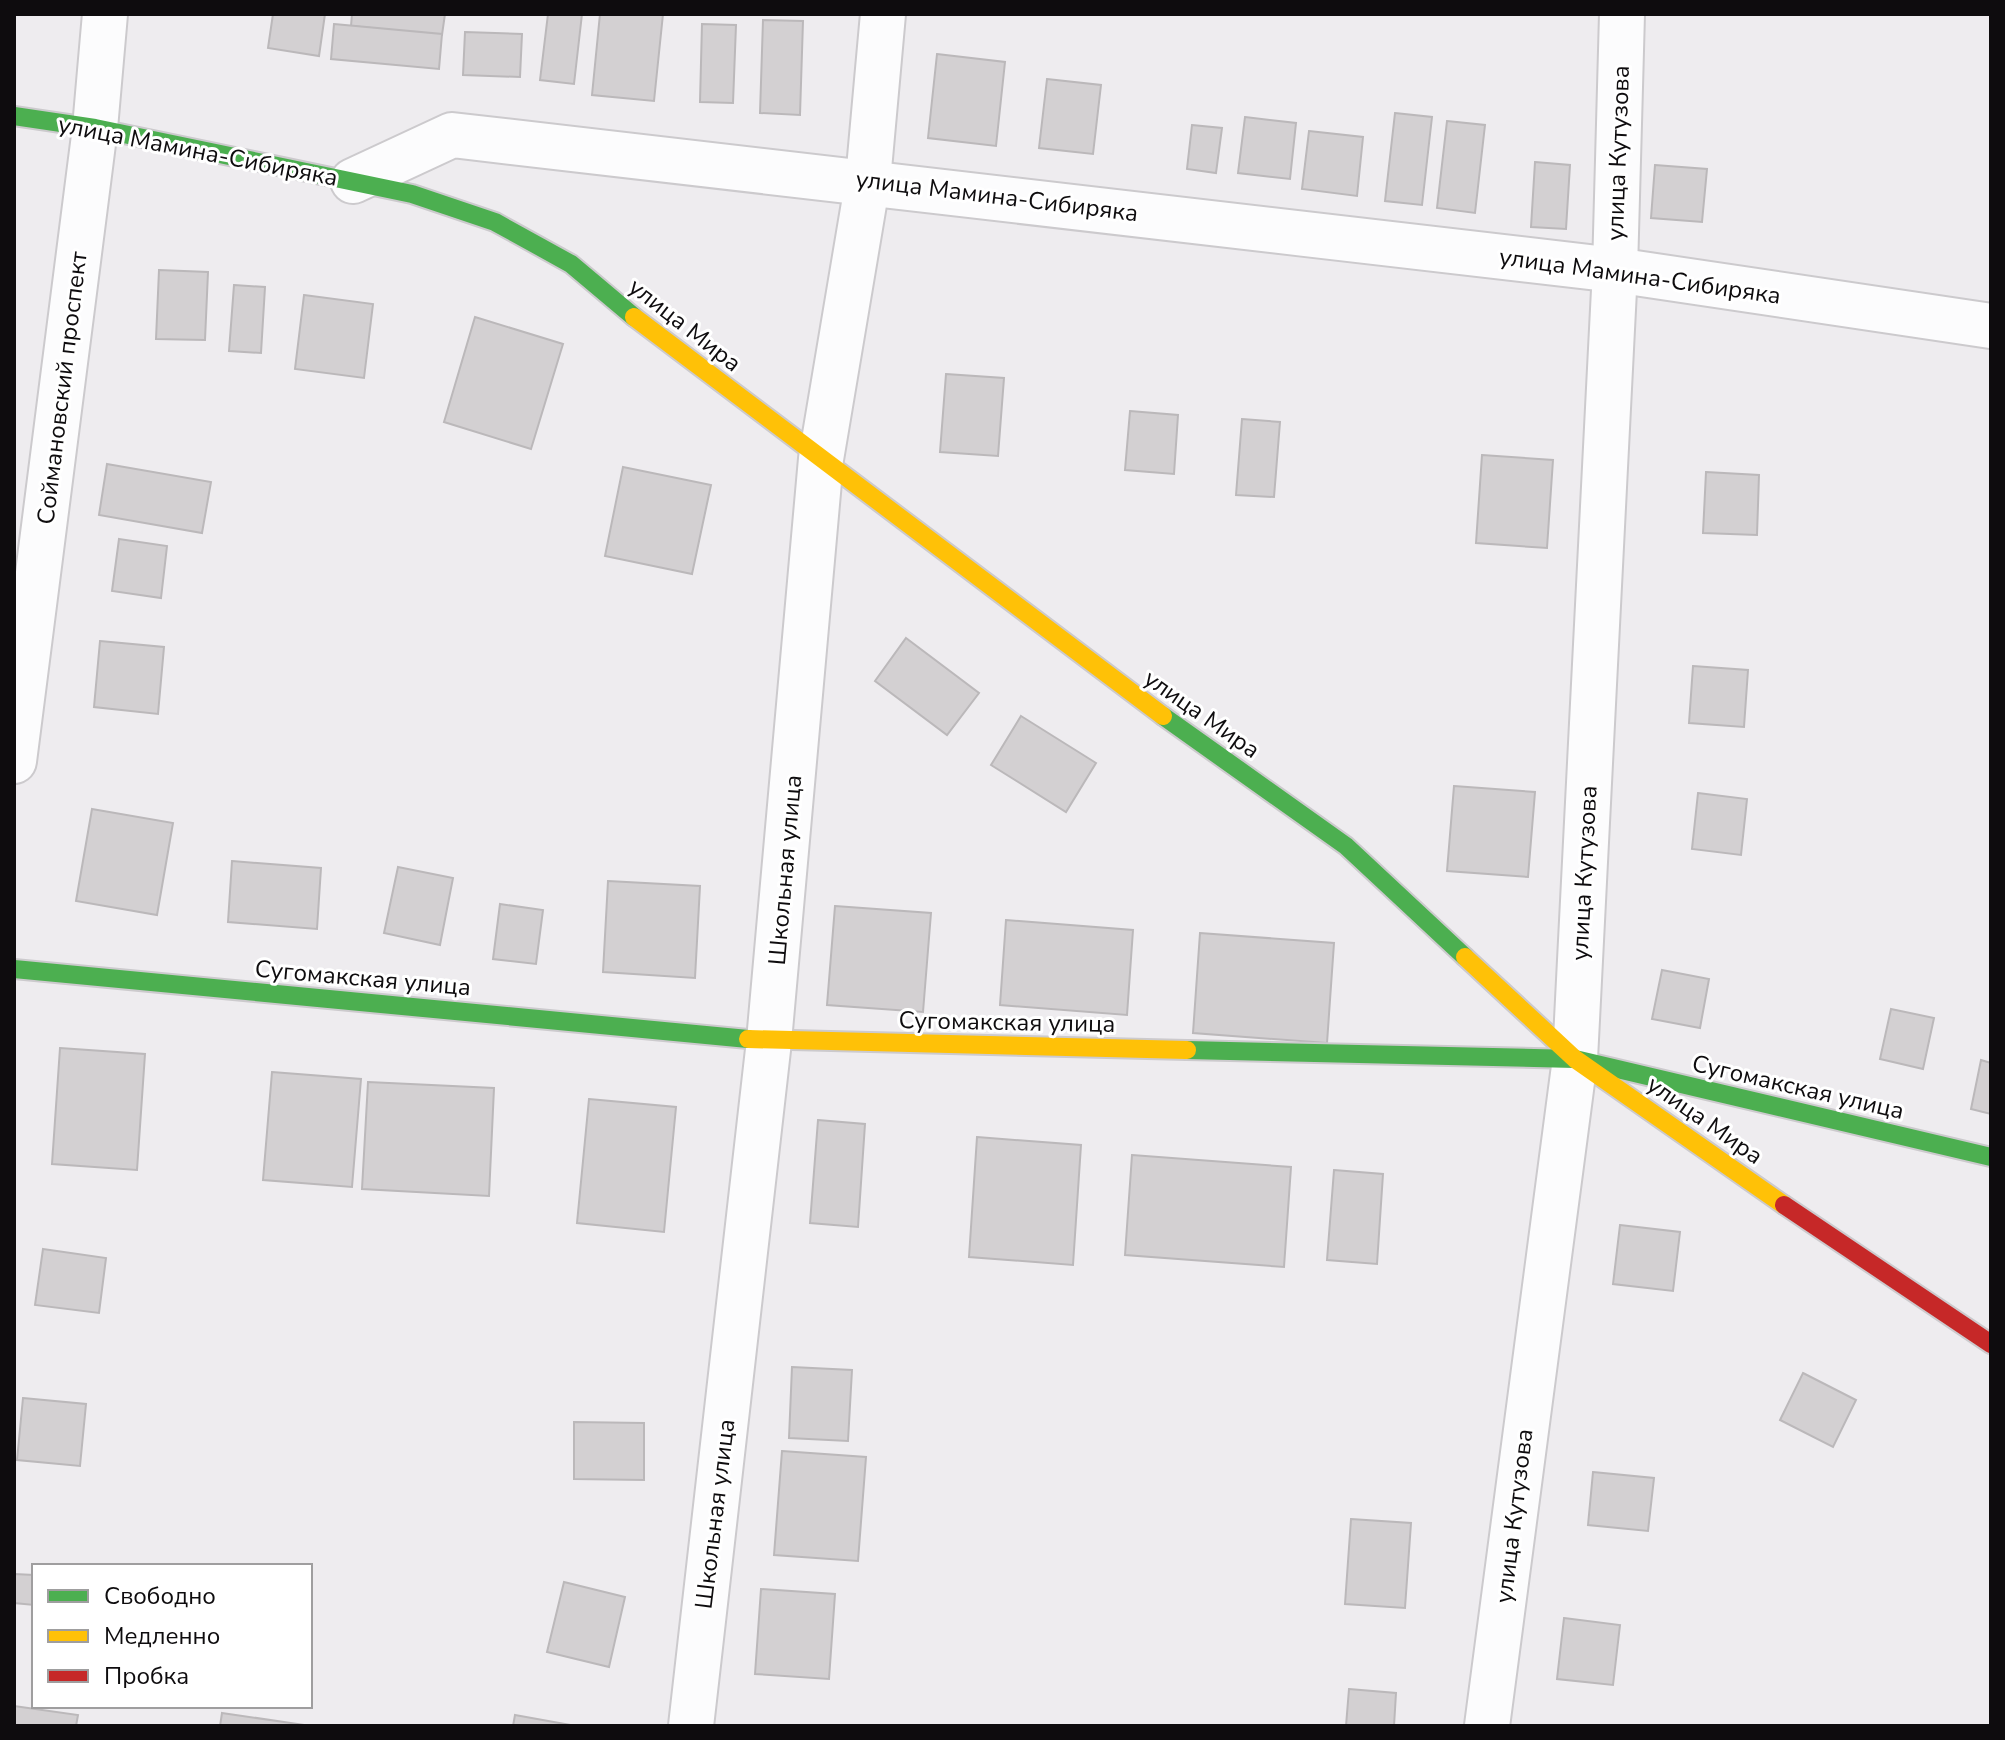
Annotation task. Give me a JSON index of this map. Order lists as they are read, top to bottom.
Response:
{
  "streets": {
    "main road": ["улица Мамина-Сибиряка", "улица Мира", "Сугомакская улица"],
    "street": ["улица Кутузова", "Соймановский проспект", "Школьная улица"]
  },
  "crossings": [
    ["улица Мамина-Сибиряка", "улица Кутузова"],
    ["улица Мамина-Сибиряка", "улица Мира"],
    ["улица Мамина-Сибиряка", "Соймановский проспект"],
    ["улица Мамина-Сибиряка", "Школьная улица"],
    ["улица Кутузова", "улица Мира"],
    ["улица Кутузова", "Сугомакская улица"],
    ["улица Мира", "Школьная улица"],
    ["улица Мира", "Сугомакская улица"],
    ["Школьная улица", "Сугомакская улица"]
  ],
  "legend": ["Свободно", "Медленно", "Пробка"]
}
